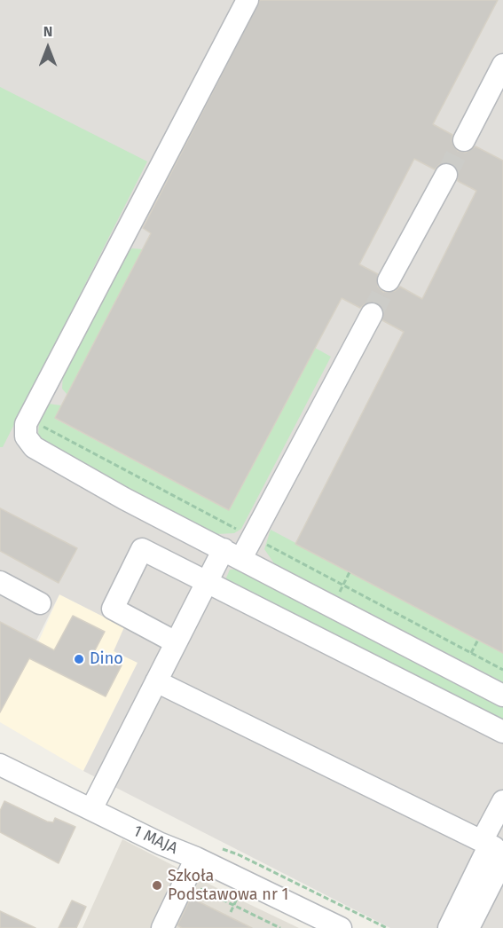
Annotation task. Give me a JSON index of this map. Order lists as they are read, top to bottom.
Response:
{
  "streets": {
    "street": ["1 MAJA"]
  },
  "places": ["Dino", "Szkoła Podstawowa nr 1"],
  "north": "top"
}
